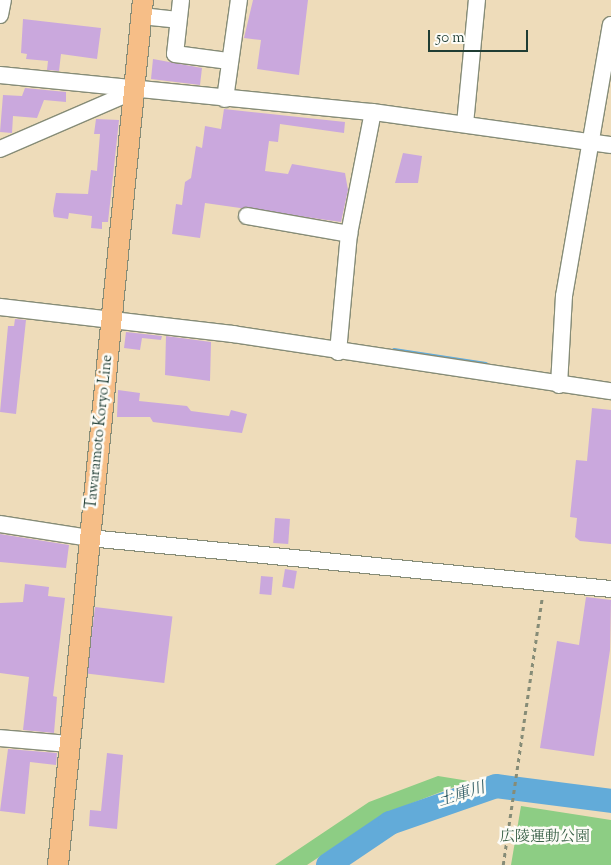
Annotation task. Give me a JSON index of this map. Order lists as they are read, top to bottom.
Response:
{
  "streets": {
    "main road": ["Tawaramoto Koryo Line"]
  },
  "water": ["土庫川"],
  "parks": ["広陵運動公園"],
  "scale_bar": "50 m"
}
